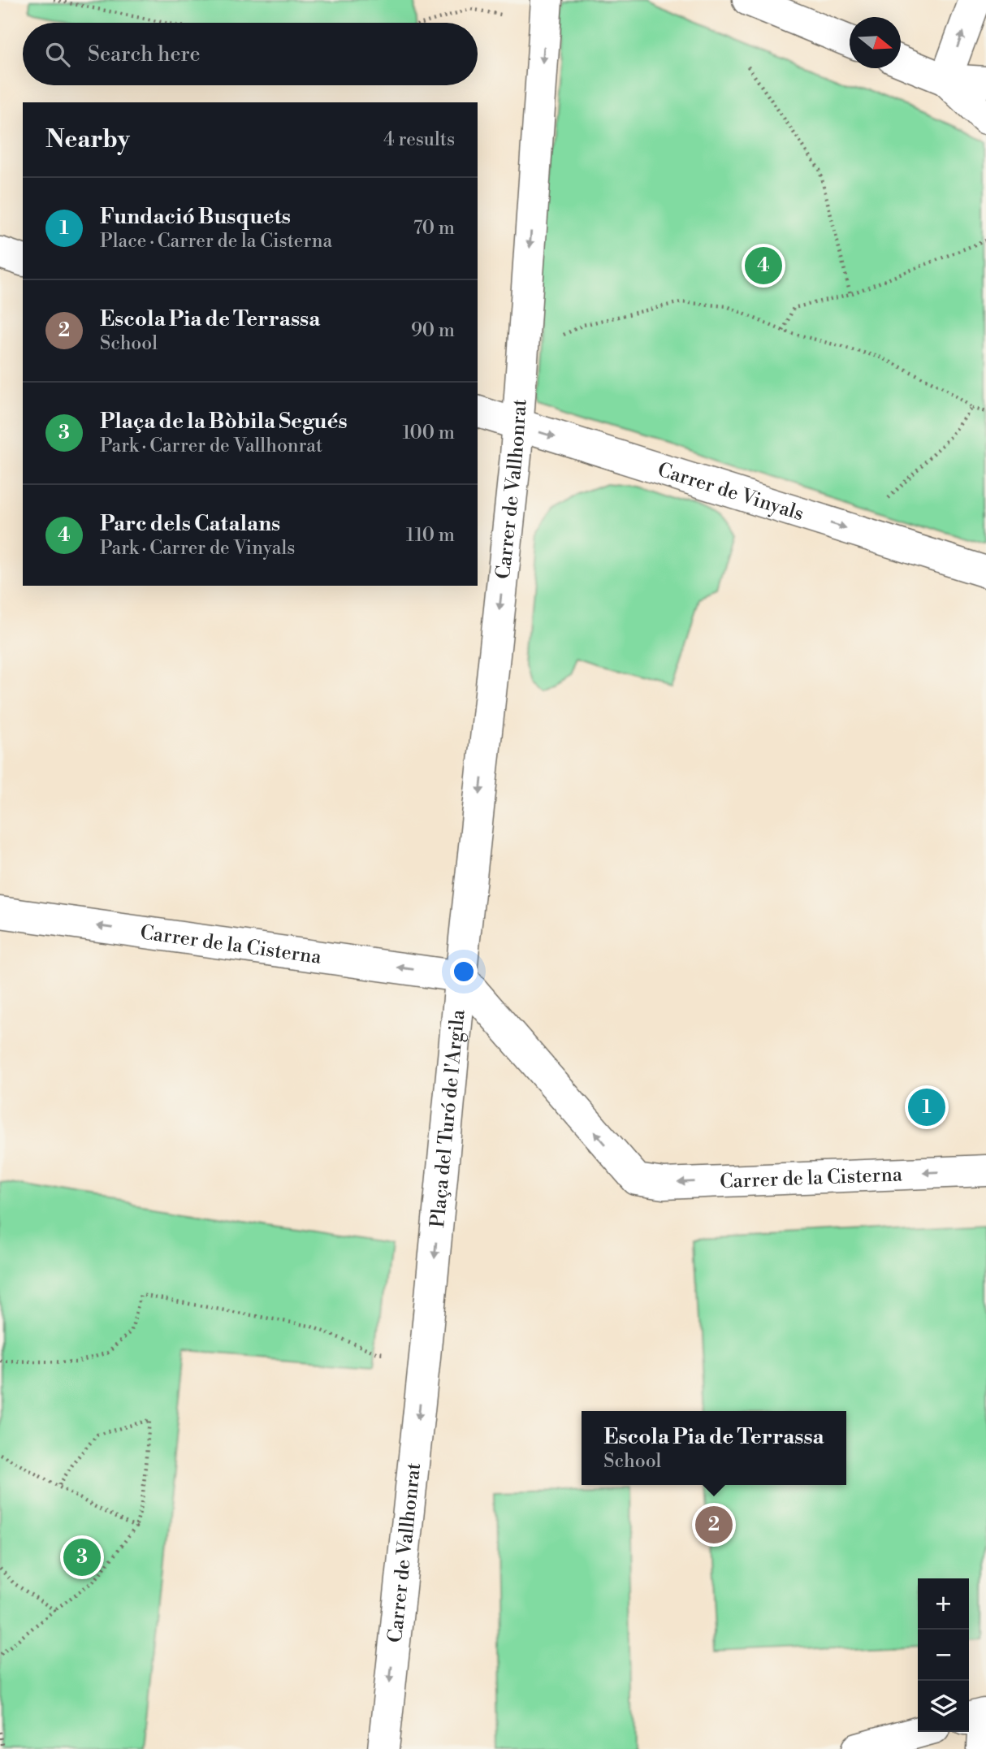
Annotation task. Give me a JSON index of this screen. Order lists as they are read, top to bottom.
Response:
{
  "streets": {
    "street": [
      "Carrer de Vallhonrat",
      "Carrer de Vinyals",
      "Carrer de la Cisterna",
      "Plaça del Turó de l'Argila"
    ]
  },
  "crossings": [
    ["Carrer de Vallhonrat", "Carrer de Vinyals"],
    ["Carrer de Vallhonrat", "Carrer de la Cisterna"],
    ["Carrer de Vallhonrat", "Plaça del Turó de l'Argila"],
    ["Carrer de la Cisterna", "Plaça del Turó de l'Argila"]
  ],
  "one_way": ["Carrer de Vallhonrat", "Carrer de Vinyals", "Carrer de la Cisterna"],
  "north": "right",
  "page": {
    "search": "Search here",
    "heading": ["Nearby", "4 results"],
    "list": [
      {
        "mark": "1",
        "name": "Fundació Busquets",
        "note": "Place · Carrer de la Cisterna",
        "value": "70 m"
      },
      {
        "mark": "2",
        "name": "Escola Pia de Terrassa",
        "note": "School",
        "value": "90 m"
      },
      {
        "mark": "3",
        "name": "Plaça de la Bòbila Segués",
        "note": "Park · Carrer de Vallhonrat",
        "value": "100 m"
      },
      {
        "mark": "4",
        "name": "Parc dels Catalans",
        "note": "Park · Carrer de Vinyals",
        "value": "110 m"
      }
    ],
    "pins": [
      "4",
      "1",
      "2",
      "3"
    ],
    "popup": ["Escola Pia de Terrassa", "School"],
    "map_buttons": ["+", "−"]
  }
}
